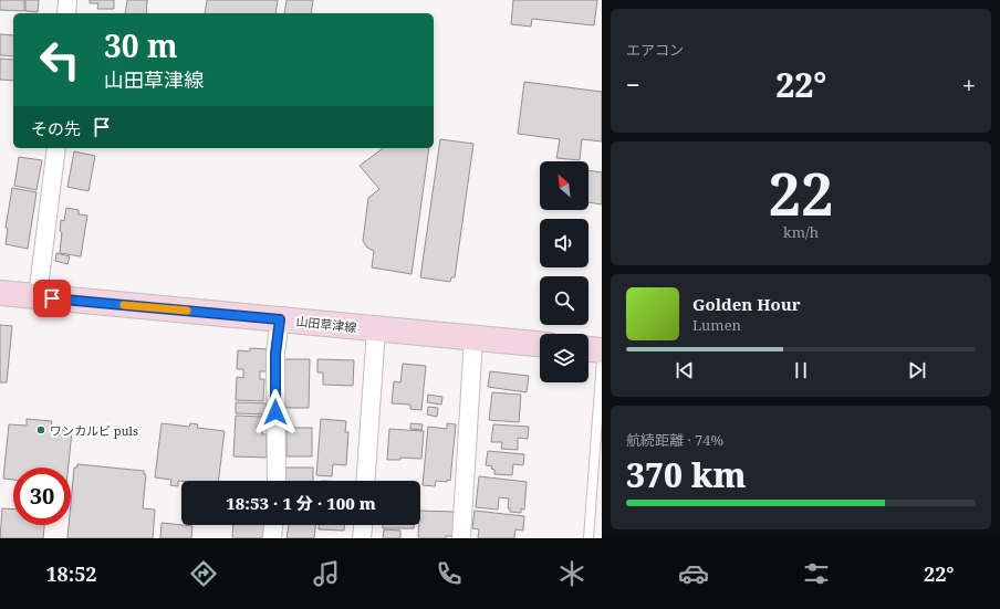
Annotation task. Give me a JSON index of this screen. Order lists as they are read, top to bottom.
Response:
{
  "streets": {
    "main road": ["山田草津線"]
  },
  "places": ["ワンカルビ puls"],
  "north": "top left",
  "page": {
    "tile": [
      "エアコン",
      ["22", "km/h"],
      ["航続距離 · 74%", "370 km"]
    ],
    "turn": ["30 m", "山田草津線"],
    "heat": ["−", "22°", "+"],
    "then": "その先",
    "song": ["Golden Hour", "Lumen"],
    "limit": "30",
    "trip": "18:53 · 1 分 · 100 m",
    "tabs": ["18:52", "22°"]
  }
}
